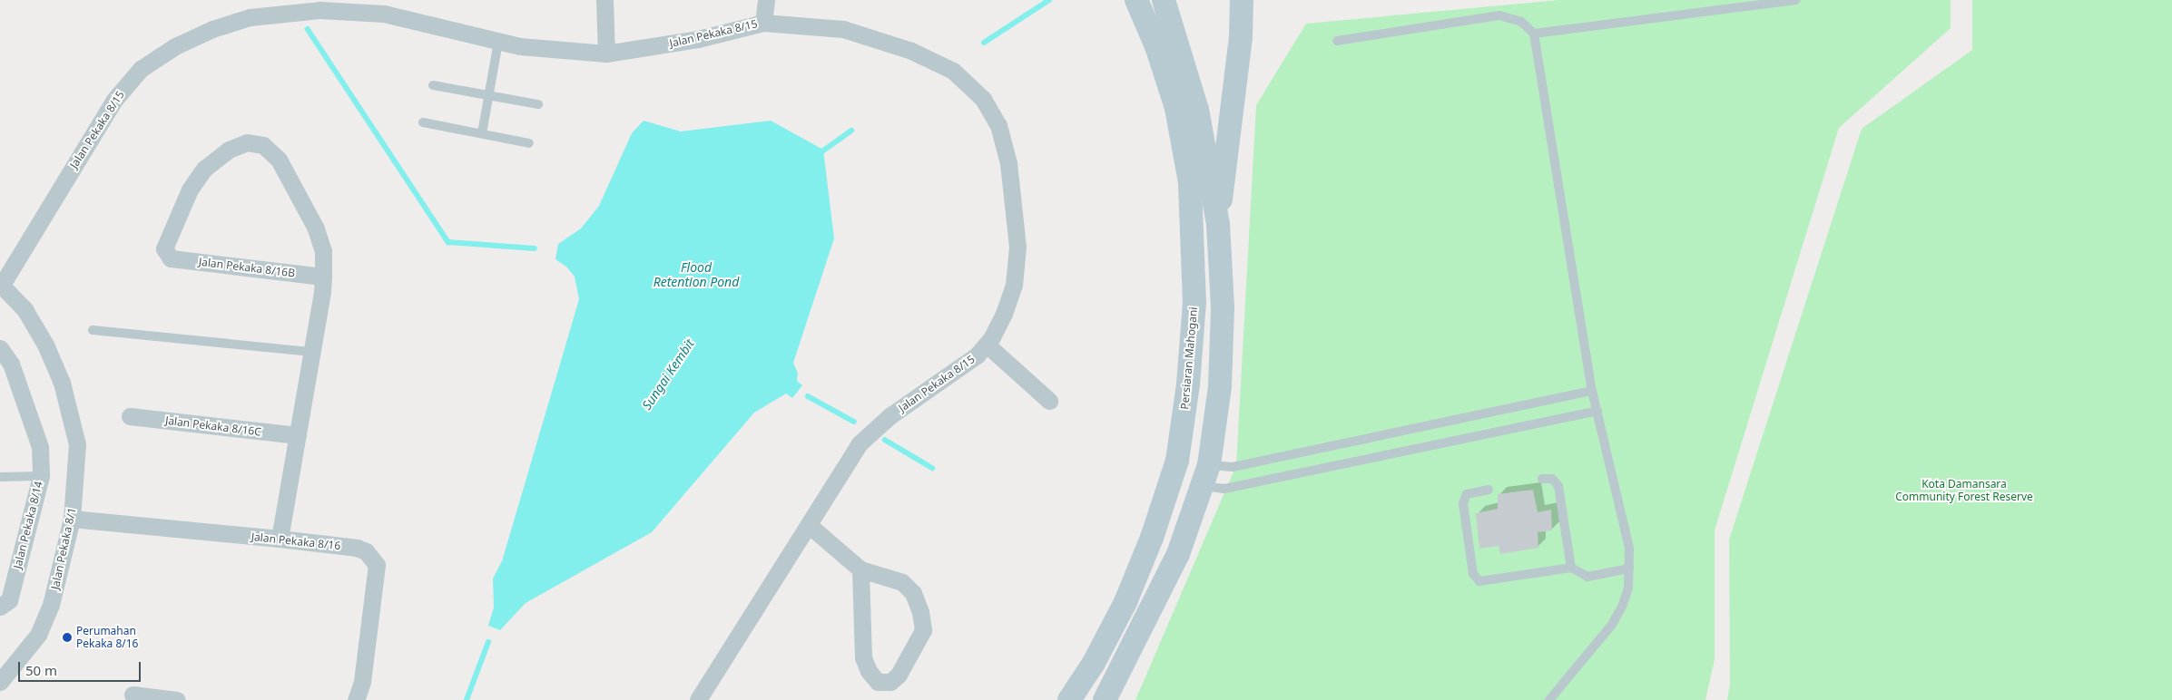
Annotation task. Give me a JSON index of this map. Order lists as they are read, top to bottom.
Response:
{
  "streets": {
    "main road": ["Persiaran Mahogani"],
    "street": [
      "Jalan Pekaka 8/15",
      "Jalan Pekaka 8/16B",
      "Jalan Pekaka 8/16C",
      "Jalan Pekaka 8/14",
      "Jalan Pekaka 8/16",
      "Jalan Pekaka 8/1"
    ]
  },
  "crossings": [
    ["Jalan Pekaka 8/15", "Jalan Pekaka 8/1"],
    ["Jalan Pekaka 8/16", "Jalan Pekaka 8/1"]
  ],
  "water": ["Flood Retention Pond", "Sungai Kembit"],
  "parks": ["Kota Damansara Community Forest Reserve"],
  "places": ["Perumahan Pekaka 8/16"],
  "scale_bar": "50 m"
}
